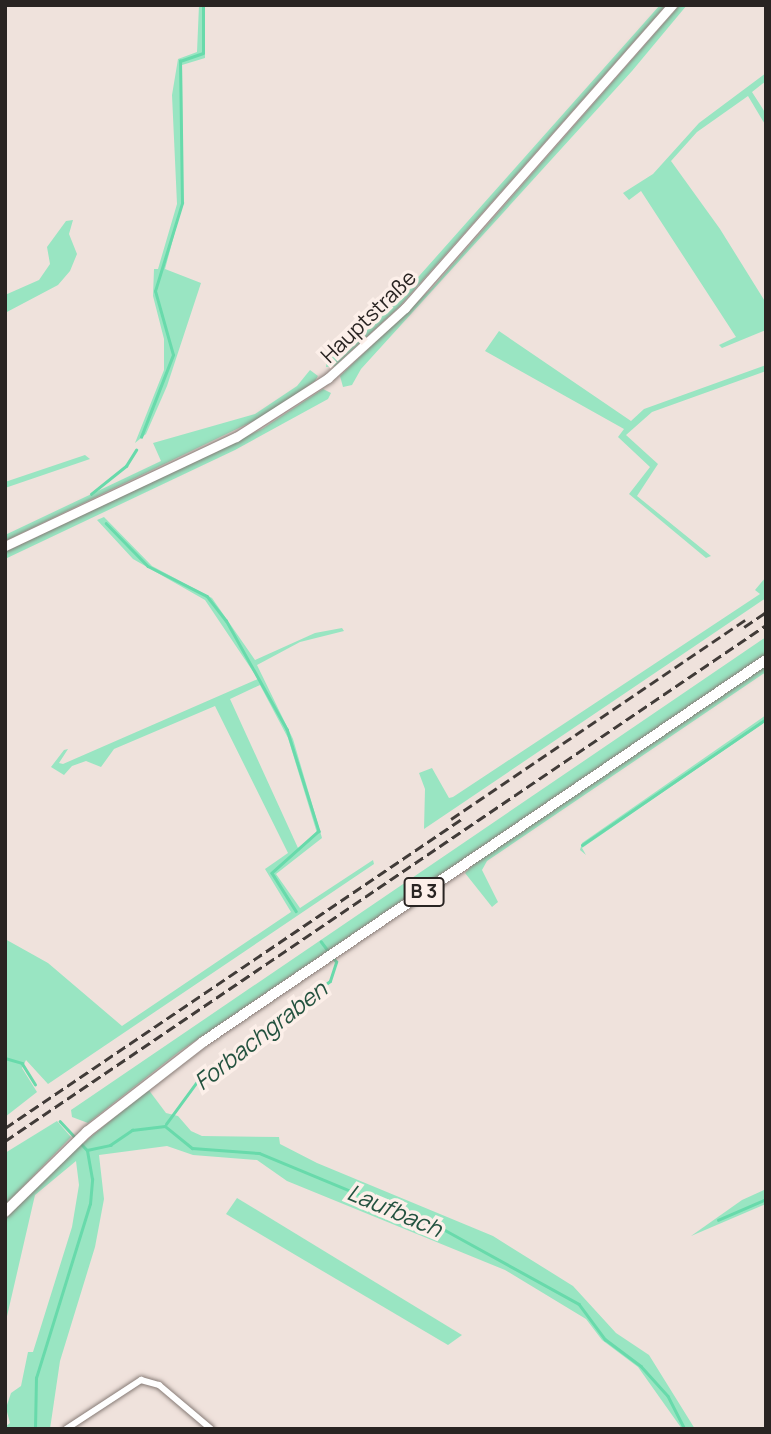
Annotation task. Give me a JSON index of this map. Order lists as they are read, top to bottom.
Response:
{
  "streets": {
    "main road": ["B 3"],
    "street": ["Hauptstraße"]
  },
  "water": ["Forbachgraben", "Laufbach"]
}
